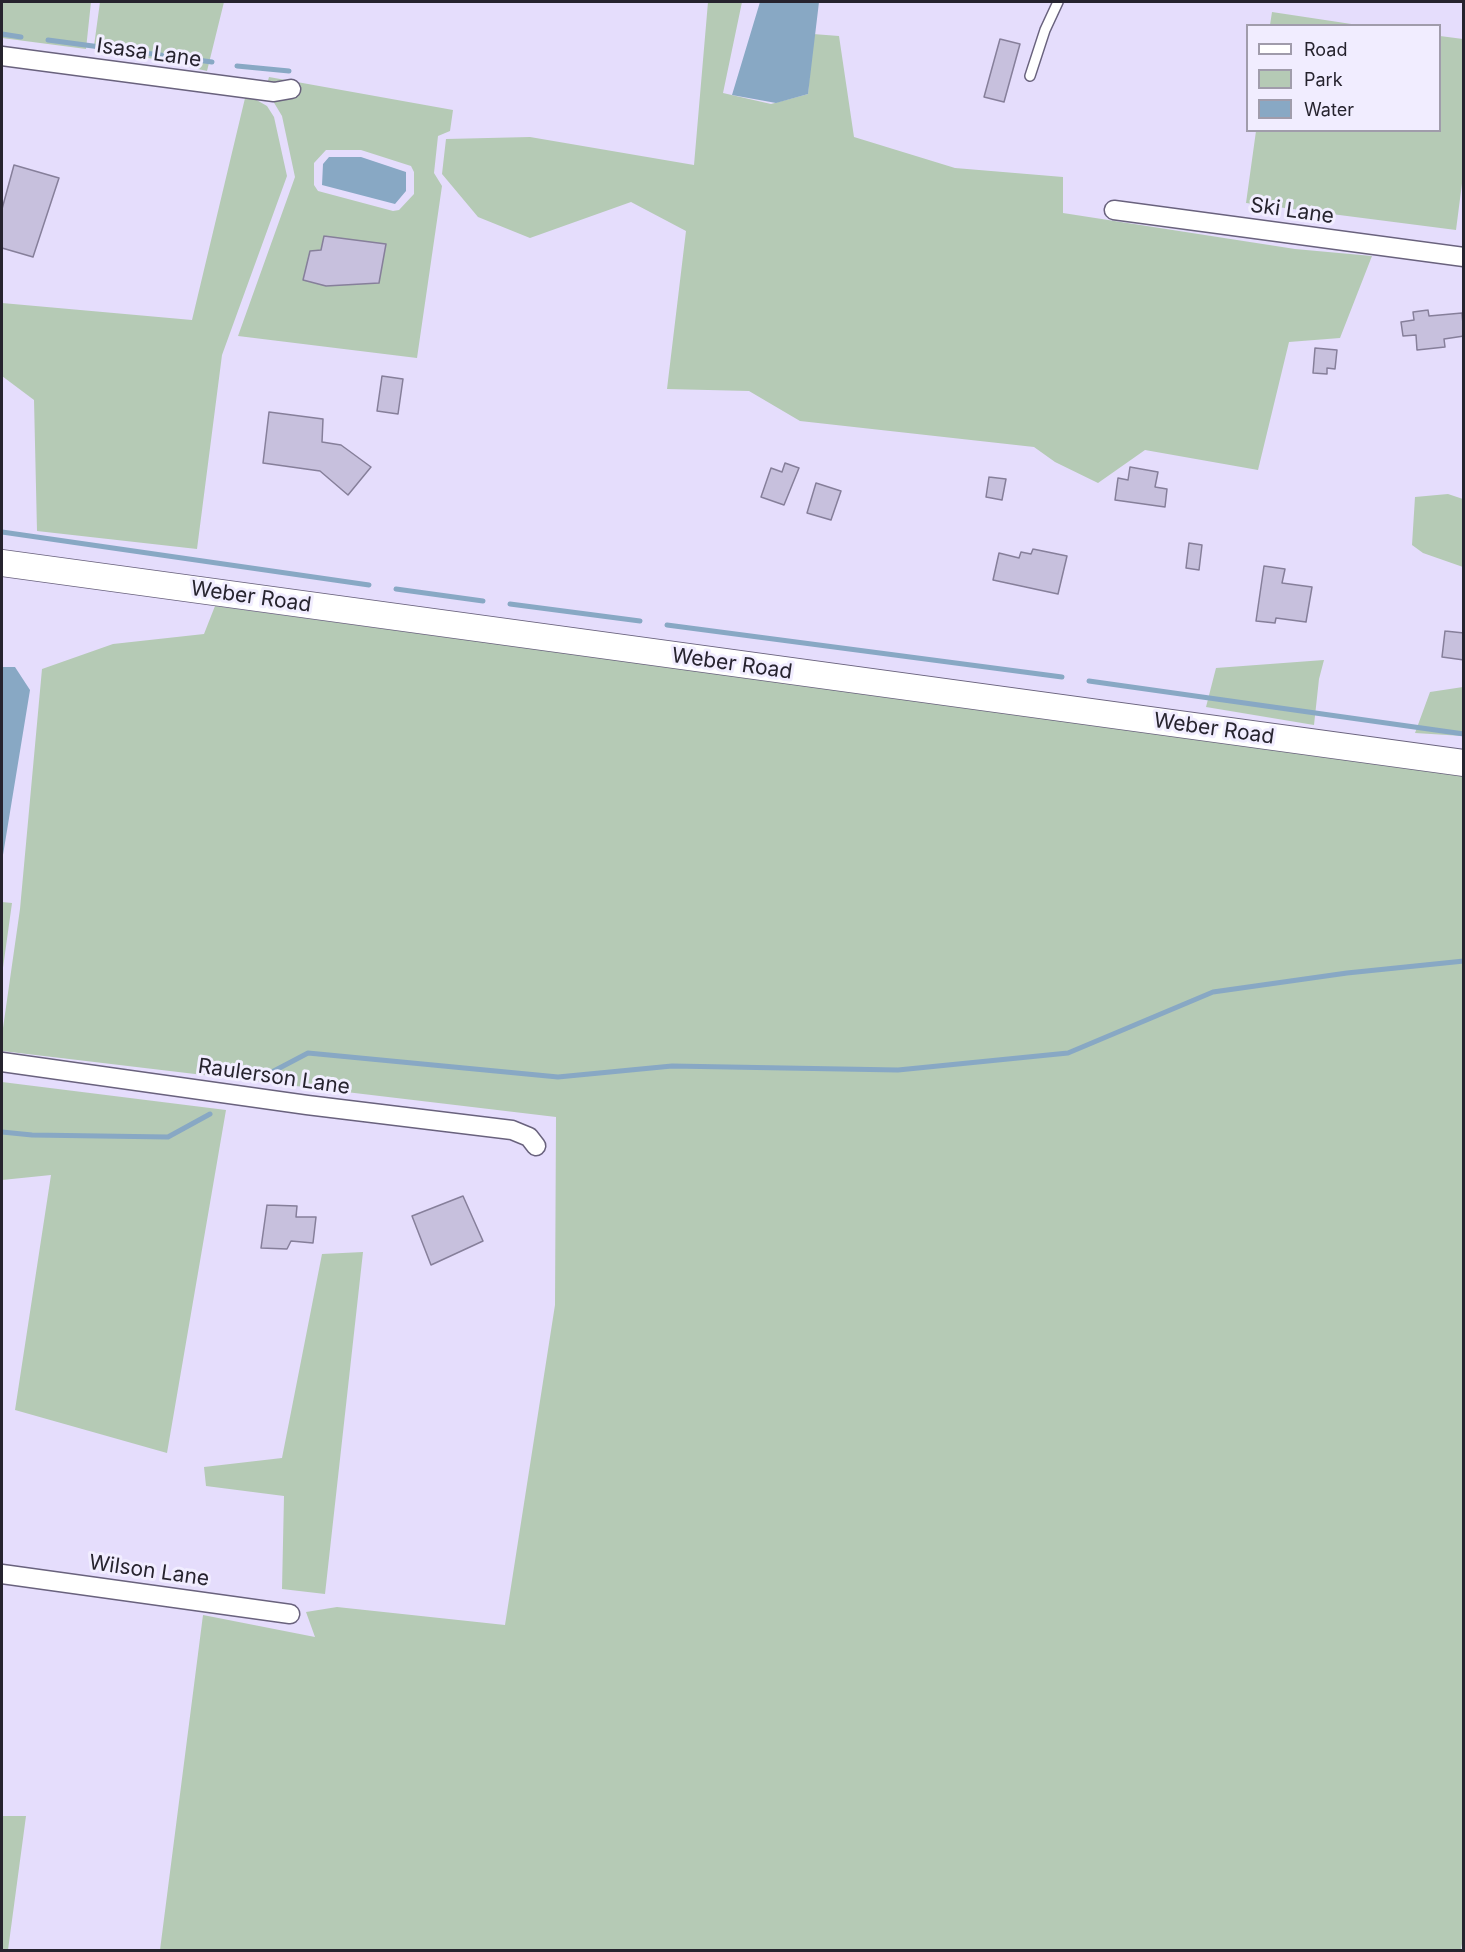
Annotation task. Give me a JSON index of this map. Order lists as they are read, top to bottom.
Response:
{
  "streets": {
    "street": [
      "Isasa Lane",
      "Ski Lane",
      "Weber Road",
      "Raulerson Lane",
      "Wilson Lane"
    ]
  },
  "legend": ["Road", "Park", "Water"]
}
